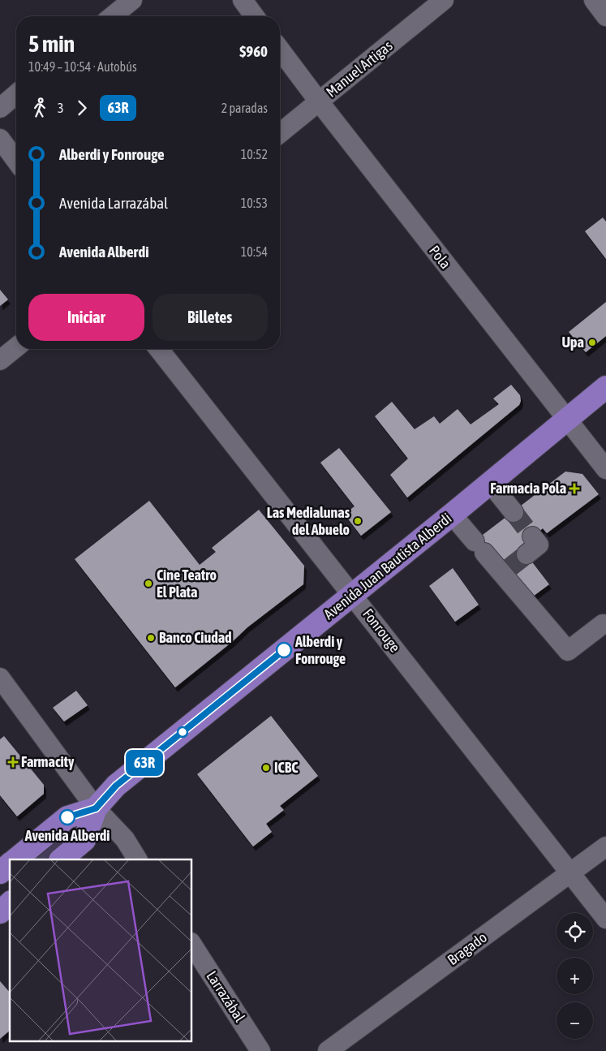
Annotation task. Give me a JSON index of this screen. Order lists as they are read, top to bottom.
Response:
{
  "streets": {
    "main road": ["Avenida Juan Bautista Alberdi"],
    "street": [
      "Manuel Artigas",
      "Pola",
      "Fonrouge",
      "Bragado",
      "Larrazábal"
    ]
  },
  "crossings": [
    ["Manuel Artigas", "Pola"],
    ["Pola", "Avenida Juan Bautista Alberdi"],
    ["Avenida Juan Bautista Alberdi", "Fonrouge"],
    ["Fonrouge", "Bragado"]
  ],
  "places": {
    "other": [
      "Upa",
      "Las Medialunas del Abuelo",
      "Cine Teatro El Plata",
      "Banco Ciudad",
      "Alberdi y Fonrouge",
      "ICBC",
      "Avenida Alberdi"
    ],
    "health": ["Farmacia Pola", "Farmacity"]
  },
  "lines": ["bus line 63R"],
  "page": {
    "on_map": "63R",
    "heading": ["5 min", "10:49 – 10:54 · Autobús", "$960"],
    "legs": ["3", "63R", "2 paradas"],
    "list": [
      {
        "name": "Alberdi y Fonrouge",
        "value": "10:52"
      },
      {
        "name": "Avenida Larrazábal",
        "value": "10:53"
      },
      {
        "name": "Avenida Alberdi",
        "value": "10:54"
      }
    ],
    "buttons": ["Iniciar", "Billetes"],
    "map_buttons": ["+", "−"]
  }
}
